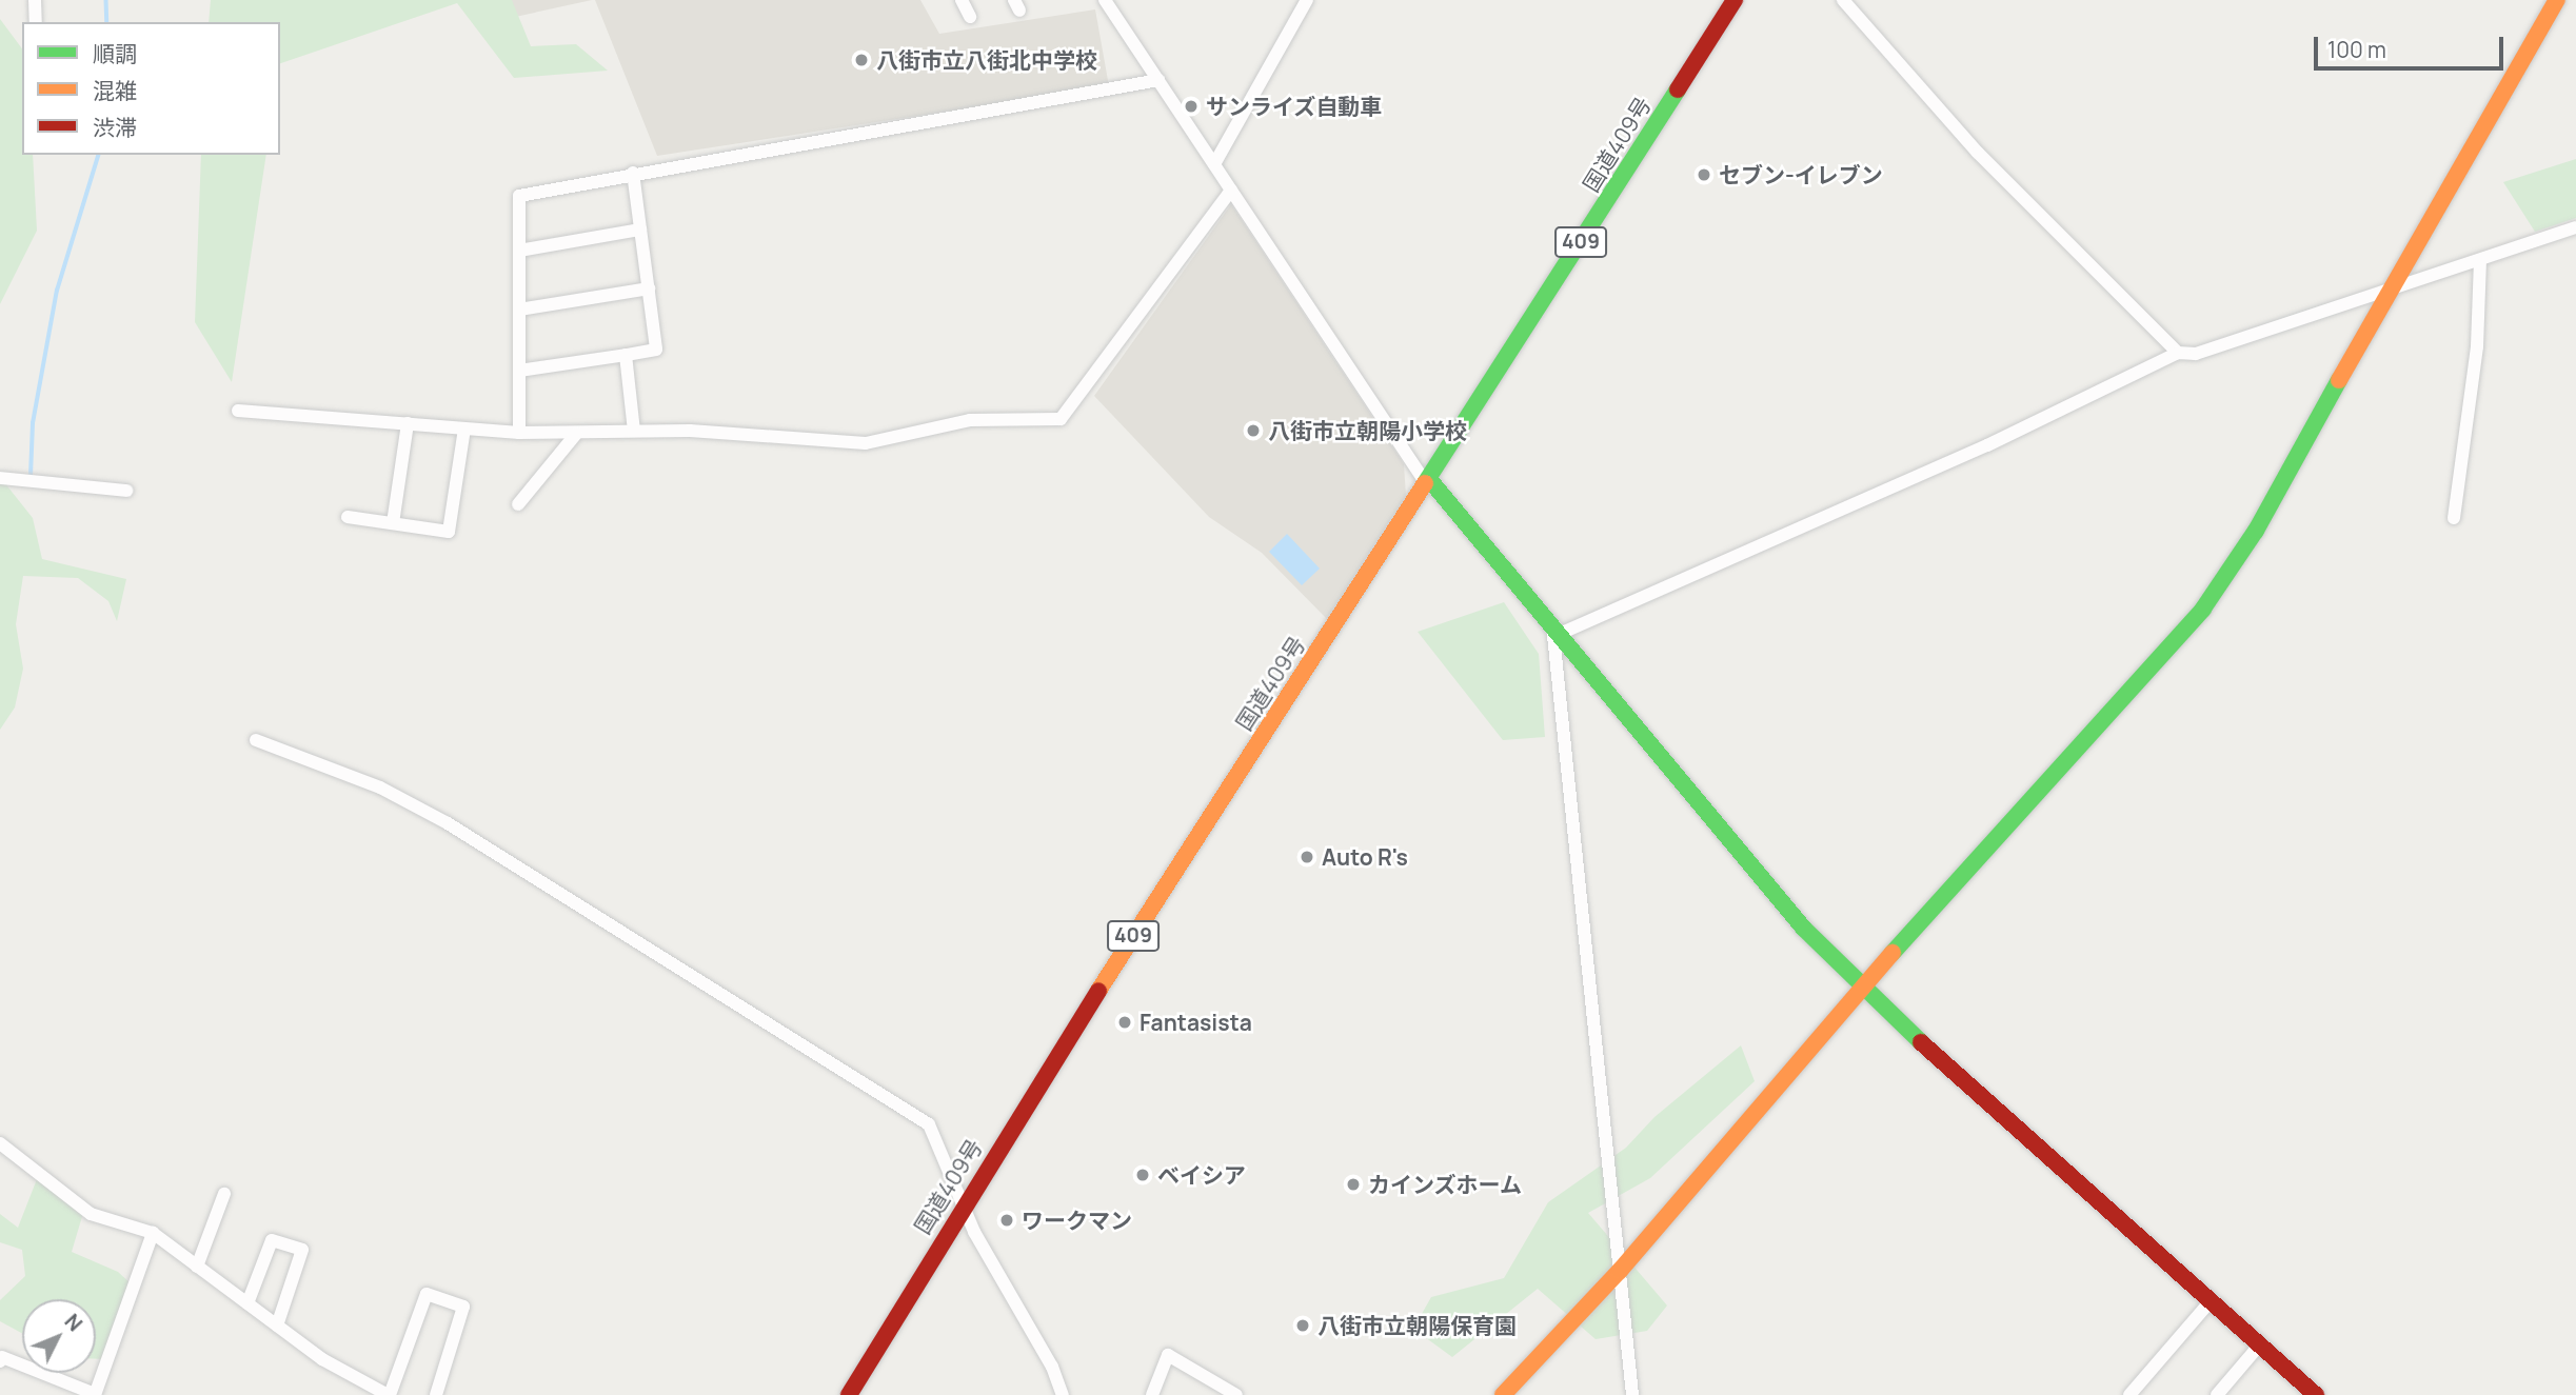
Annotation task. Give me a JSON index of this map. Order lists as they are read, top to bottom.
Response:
{
  "streets": {
    "main road": ["国道409号", "409"]
  },
  "places": [
    "八街市立八街北中学校",
    "サンライズ自動車",
    "セブン-イレブン",
    "八街市立朝陽小学校",
    "Auto R's",
    "Fantasista",
    "ベイシア",
    "カインズホーム",
    "ワークマン",
    "八街市立朝陽保育園"
  ],
  "legend": ["順調", "混雑", "渋滞"],
  "scale_bar": "100 m",
  "north": "top right"
}
